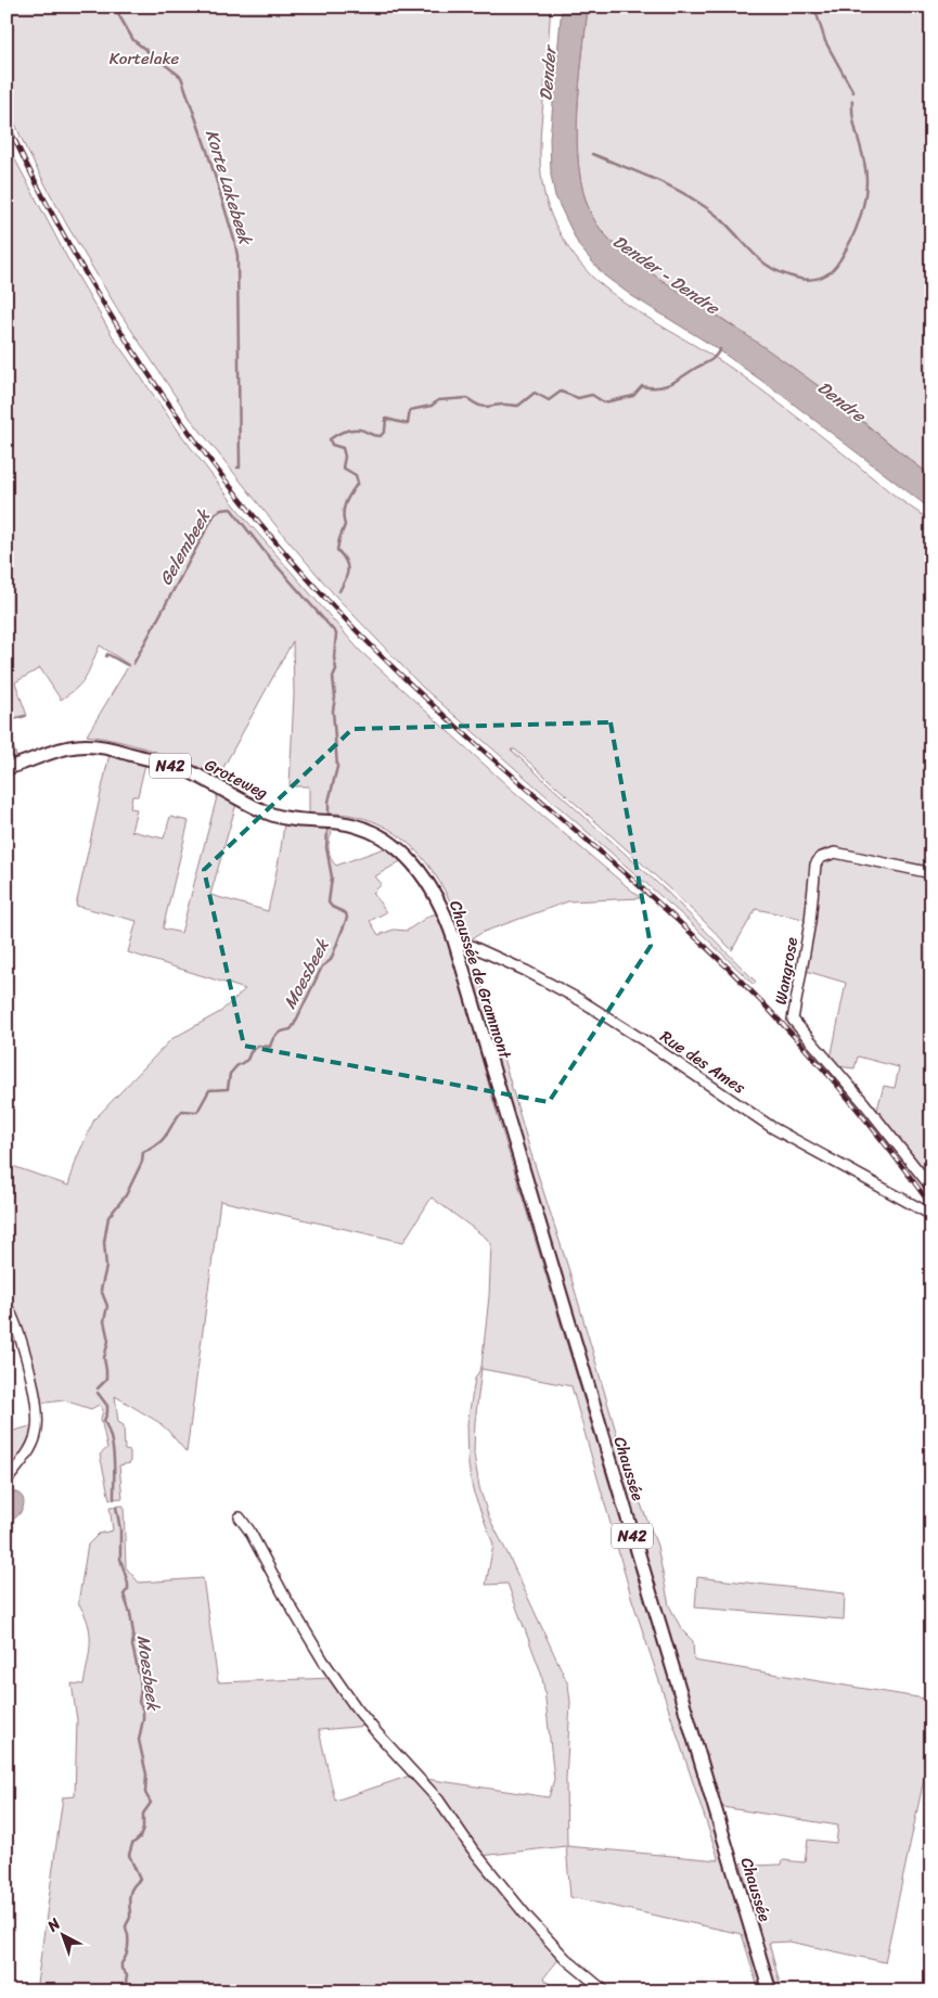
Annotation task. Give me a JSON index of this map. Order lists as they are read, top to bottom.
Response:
{
  "streets": {
    "main road": [
      "N42",
      "Groteweg",
      "Chaussée de Grammont",
      "Chaussée"
    ],
    "street": ["Wangrose", "Rue des Ames"]
  },
  "crossings": [
    ["Groteweg", "Chaussée de Grammont"],
    ["Chaussée de Grammont", "Rue des Ames"],
    ["Chaussée de Grammont", "Chaussée"]
  ],
  "water": [
    "Dender",
    "Korte Lakebeek",
    "Dender - Dendre",
    "Dendre",
    "Gelembeek",
    "Moesbeek"
  ],
  "parks": ["Kortelake"],
  "north": "top left"
}
